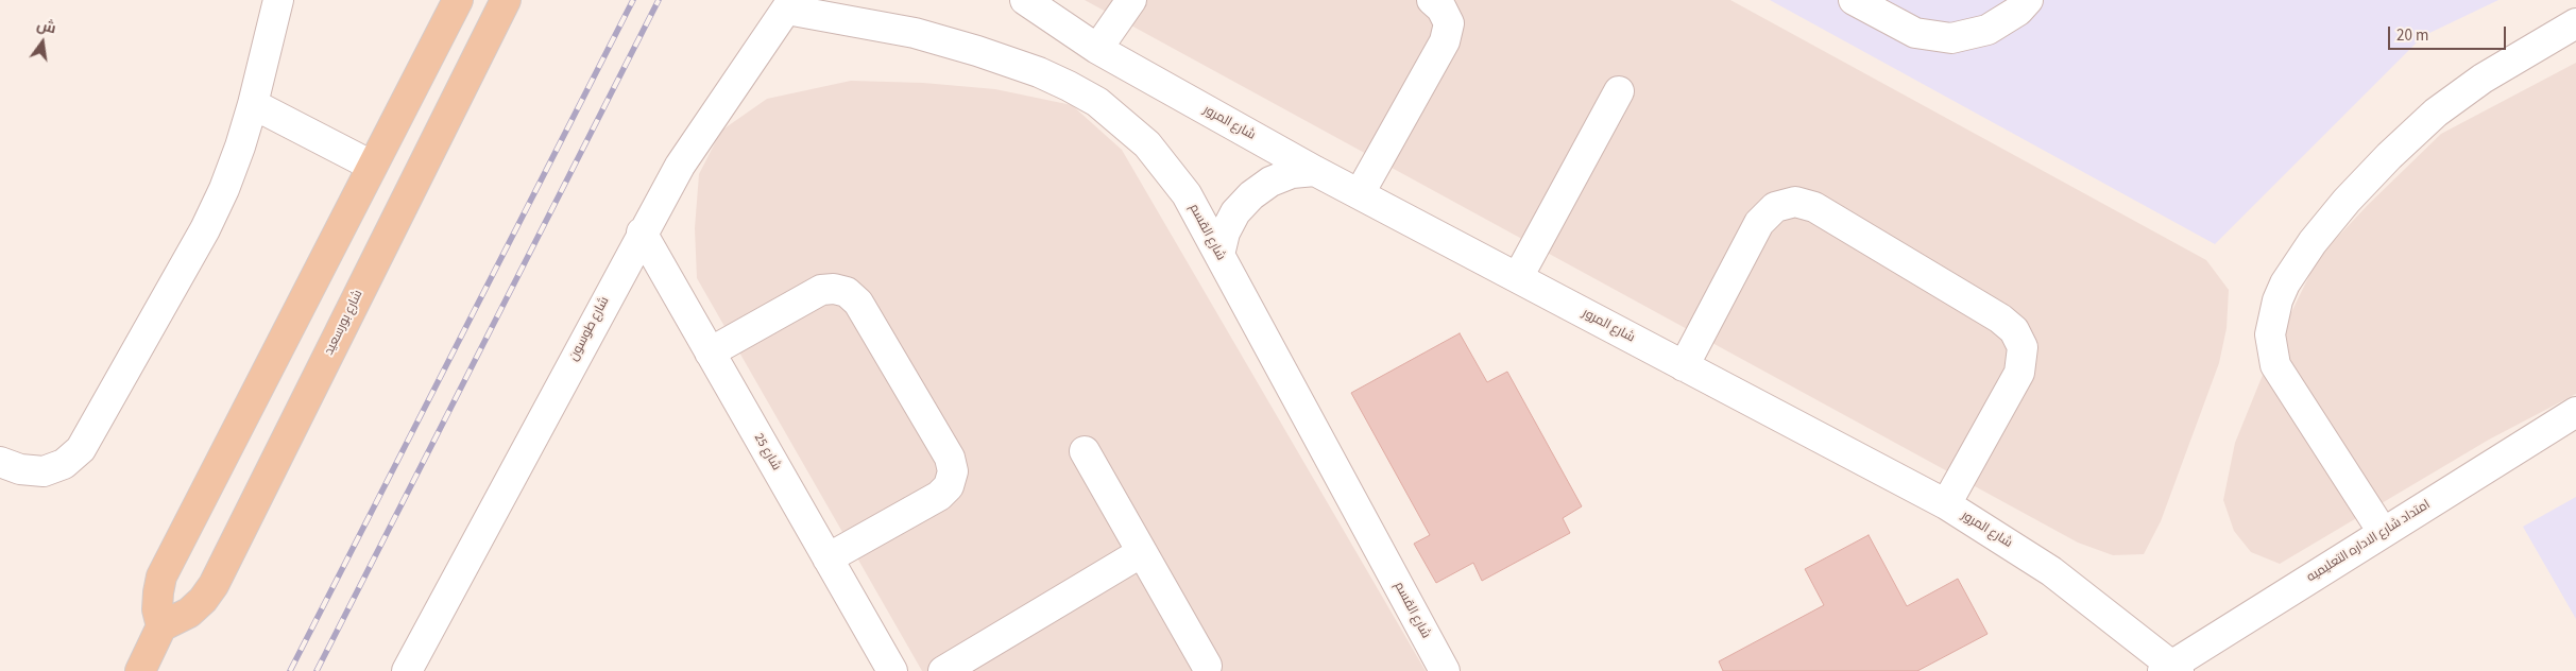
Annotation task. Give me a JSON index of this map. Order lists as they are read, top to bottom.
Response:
{
  "streets": {
    "main road": ["شارع بورسعيد"],
    "street": [
      "شارع المرور",
      "شارع القسم",
      "شارع طوسون",
      "شارع 25",
      "امتداد شارع الاداره التعليميه"
    ]
  },
  "crossings": [
    ["شارع المرور", "امتداد شارع الاداره التعليميه"],
    ["شارع القسم", "شارع طوسون"],
    ["شارع طوسون", "شارع 25"]
  ],
  "scale_bar": "20 m",
  "north": "top"
}
